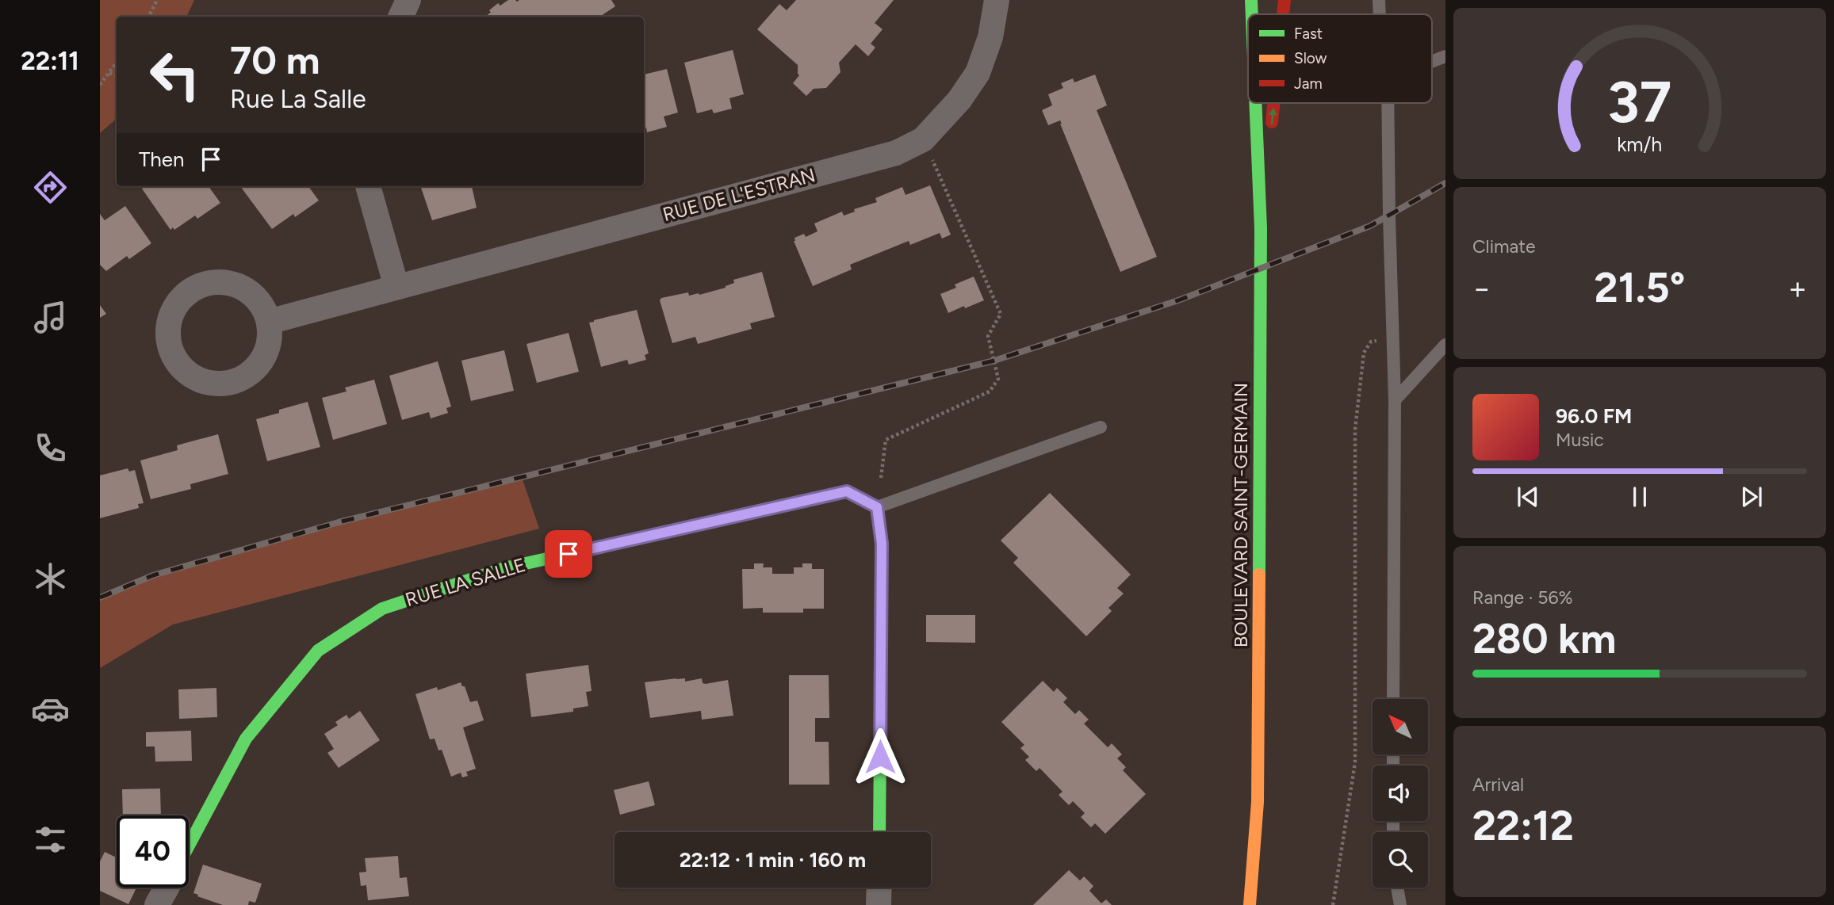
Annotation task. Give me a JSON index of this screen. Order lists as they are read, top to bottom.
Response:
{
  "streets": {
    "main road": ["BOULEVARD SAINT-GERMAIN", "RUE LA SALLE"],
    "street": ["RUE DE L'ESTRAN"]
  },
  "legend": ["Fast", "Slow", "Jam"],
  "north": "top left",
  "page": {
    "tabs": "22:11",
    "turn": ["70 m", "Rue La Salle"],
    "then": "Then",
    "tile": [
      "Climate",
      ["Range · 56%", "280 km"],
      ["Arrival", "22:12"]
    ],
    "heat": ["−", "21.5°", "+"],
    "song": ["96.0 FM", "Music"],
    "limit": "40",
    "trip": "22:12 · 1 min · 160 m",
    "gauge": ["37", "km/h"]
  }
}
